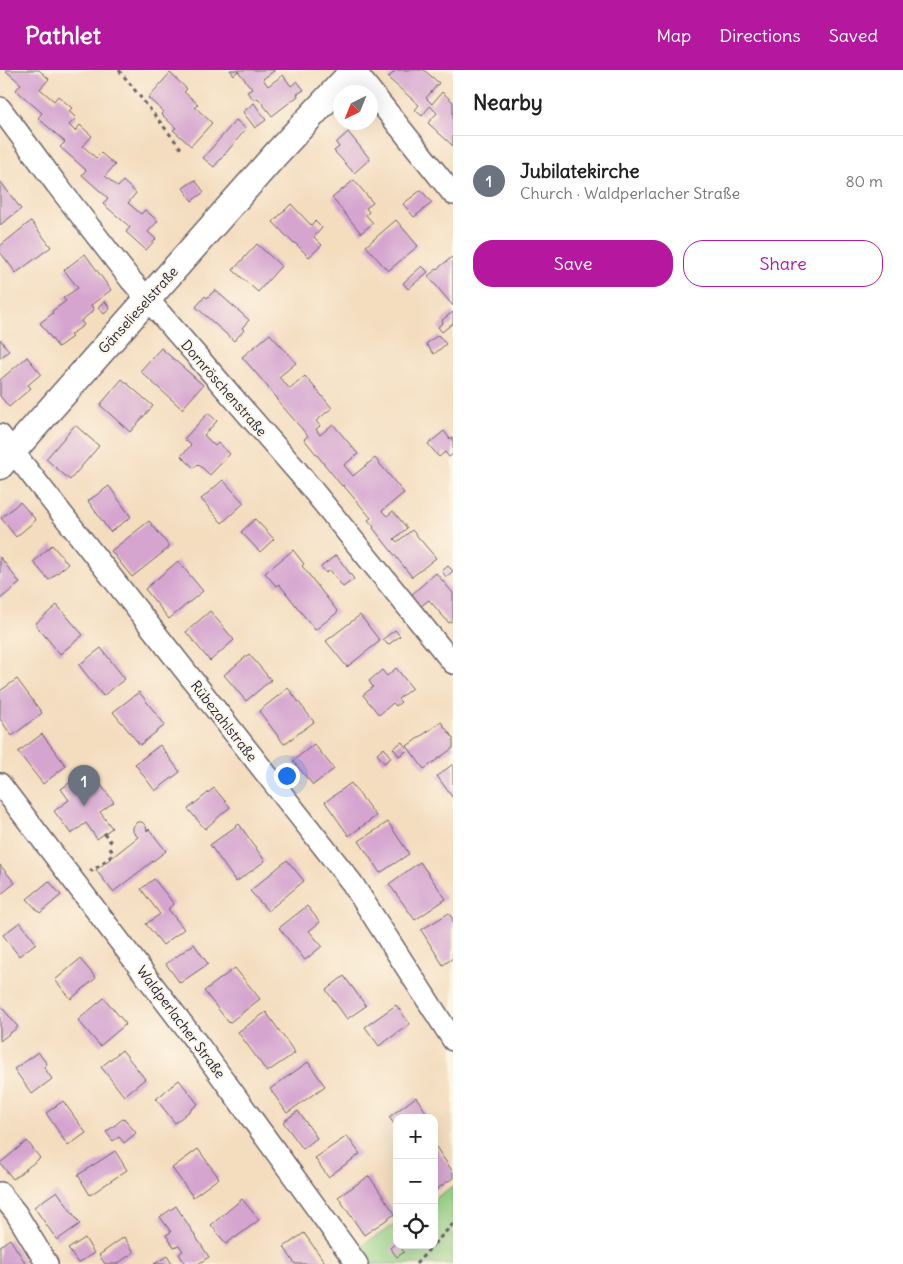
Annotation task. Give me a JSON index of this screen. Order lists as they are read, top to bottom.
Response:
{
  "streets": {
    "street": [
      "Gänselieselstraße",
      "Dornröschenstraße",
      "Rübezahlstraße",
      "Waldperlacher Straße"
    ]
  },
  "crossings": [
    ["Gänselieselstraße", "Dornröschenstraße"],
    ["Gänselieselstraße", "Rübezahlstraße"]
  ],
  "north": "bottom left",
  "page": {
    "header": "Pathlet",
    "nav": ["Map", "Directions", "Saved"],
    "heading": "Nearby",
    "list": [
      {
        "mark": "1",
        "name": "Jubilatekirche",
        "note": "Church · Waldperlacher Straße",
        "value": "80 m"
      }
    ],
    "buttons": ["Save", "Share"],
    "pins": "1",
    "map_buttons": ["+", "−"]
  }
}
